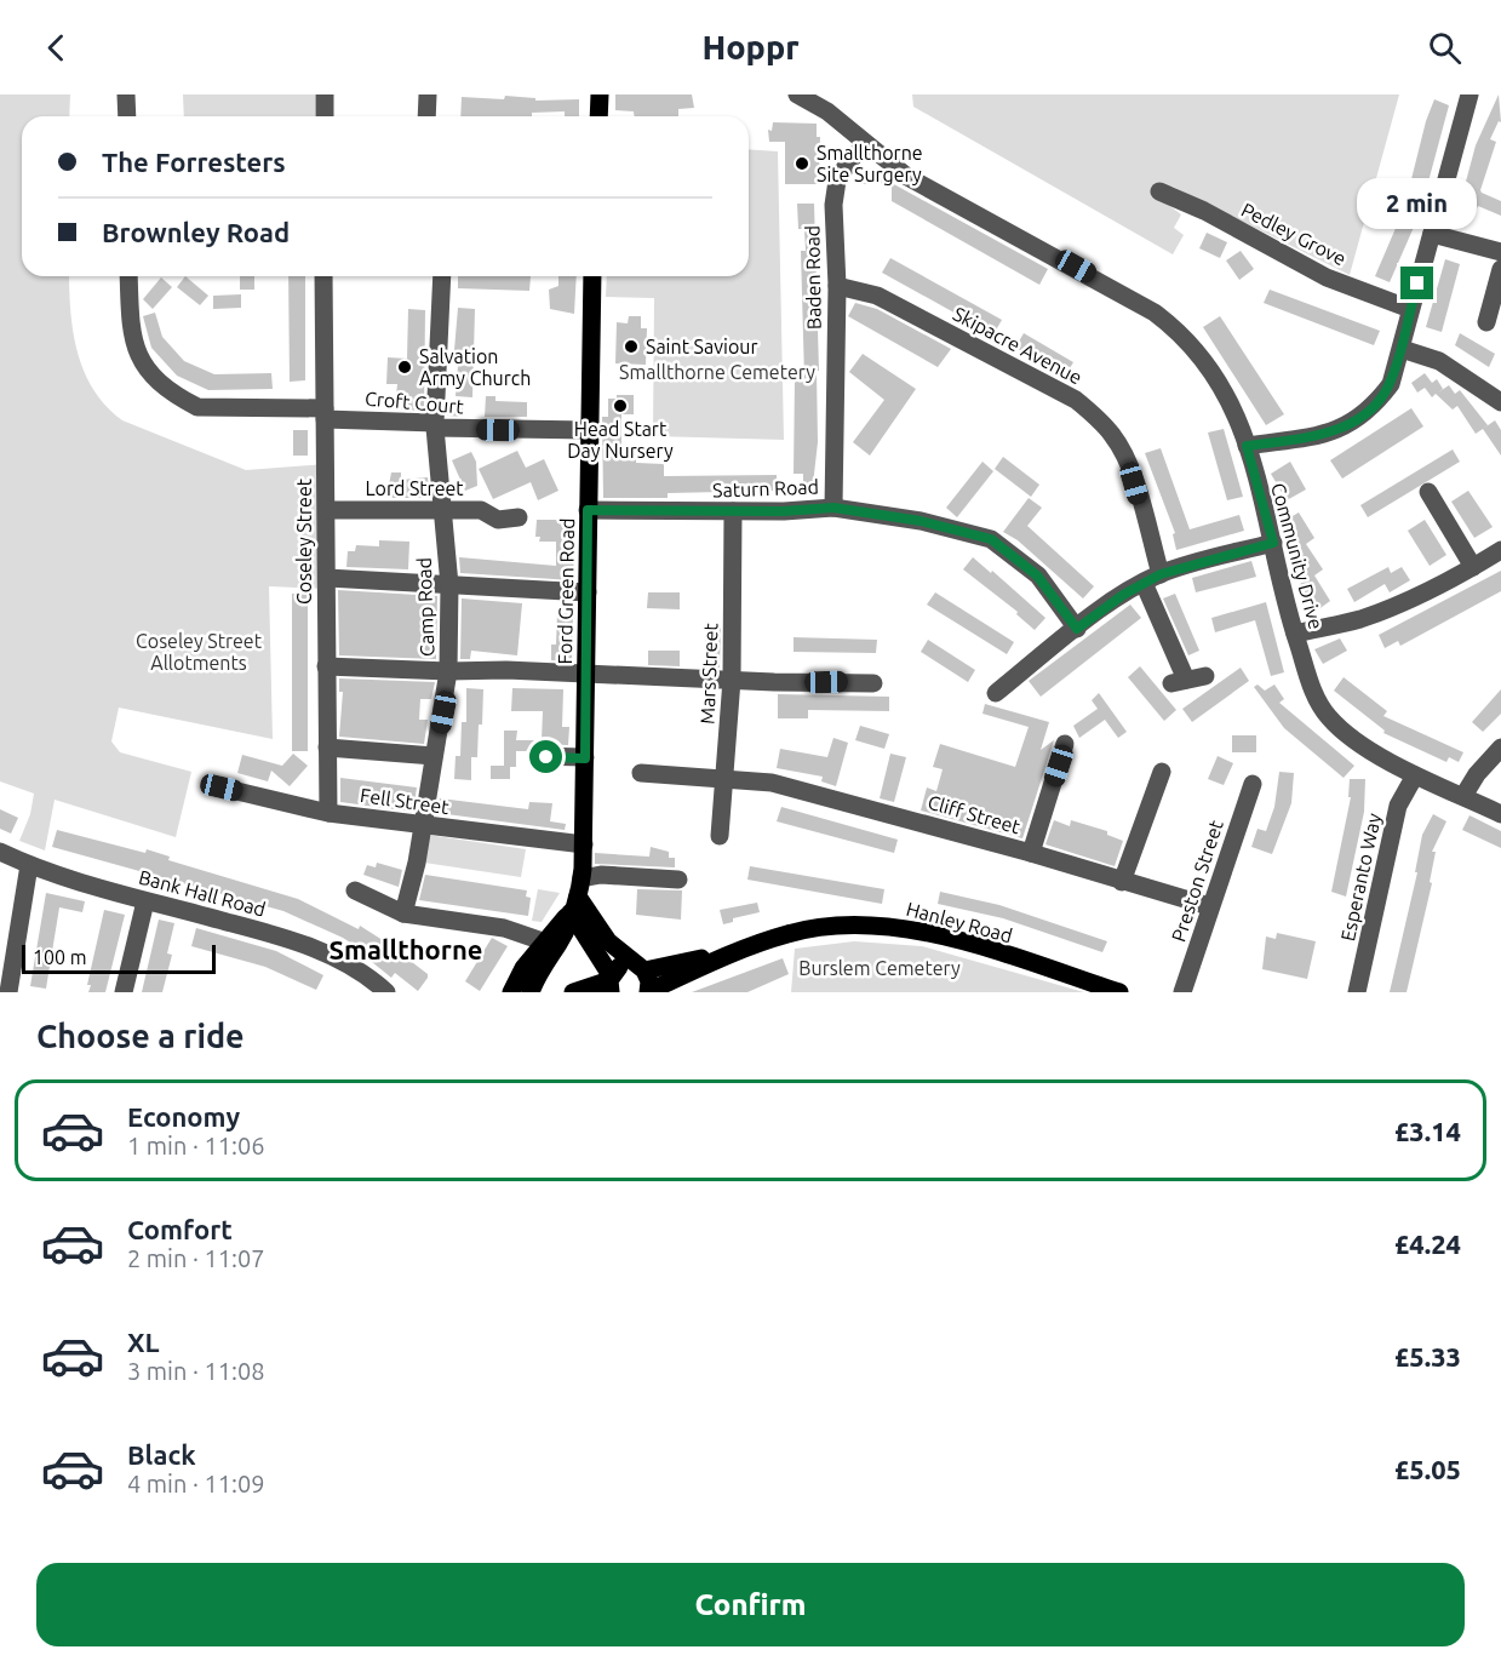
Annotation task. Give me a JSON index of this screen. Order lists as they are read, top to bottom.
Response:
{
  "streets": {
    "main road": ["Ford Green Road", "Hanley Road"],
    "street": [
      "Pedley Grove",
      "Baden Road",
      "Skipacre Avenue",
      "Croft Court",
      "Lord Street",
      "Saturn Road",
      "Coseley Street",
      "Community Drive",
      "Camp Road",
      "Mars Street",
      "Fell Street",
      "Cliff Street",
      "Esperanto Way",
      "Preston Street",
      "Bank Hall Road"
    ]
  },
  "crossings": [
    ["Baden Road", "Skipacre Avenue"],
    ["Baden Road", "Saturn Road"],
    ["Baden Road", "Community Drive"],
    ["Croft Court", "Coseley Street"],
    ["Croft Court", "Ford Green Road"],
    ["Croft Court", "Camp Road"],
    ["Lord Street", "Coseley Street"],
    ["Lord Street", "Camp Road"],
    ["Saturn Road", "Ford Green Road"],
    ["Saturn Road", "Mars Street"],
    ["Coseley Street", "Fell Street"],
    ["Community Drive", "Esperanto Way"],
    ["Ford Green Road", "Fell Street"],
    ["Camp Road", "Fell Street"],
    ["Mars Street", "Cliff Street"],
    ["Cliff Street", "Preston Street"]
  ],
  "districts": ["Smallthorne"],
  "parks": ["Smallthorne Cemetery", "Coseley Street Allotments", "Burslem Cemetery"],
  "places": [
    "Smallthorne Site Surgery",
    "Saint Saviour",
    "Salvation Army Church",
    "Head Start Day Nursery"
  ],
  "scale_bar": "100 m",
  "page": {
    "header": "Hoppr",
    "banner": ["The Forresters", "Brownley Road"],
    "bubble": "2 min",
    "scale": "100 m",
    "heading": "Choose a ride",
    "list": [
      {
        "name": "Economy",
        "note": "1 min · 11:06",
        "value": "£3.14"
      },
      {
        "name": "Comfort",
        "note": "2 min · 11:07",
        "value": "£4.24"
      },
      {
        "name": "XL",
        "note": "3 min · 11:08",
        "value": "£5.33"
      },
      {
        "name": "Black",
        "note": "4 min · 11:09",
        "value": "£5.05"
      }
    ],
    "buttons": "Confirm"
  }
}
